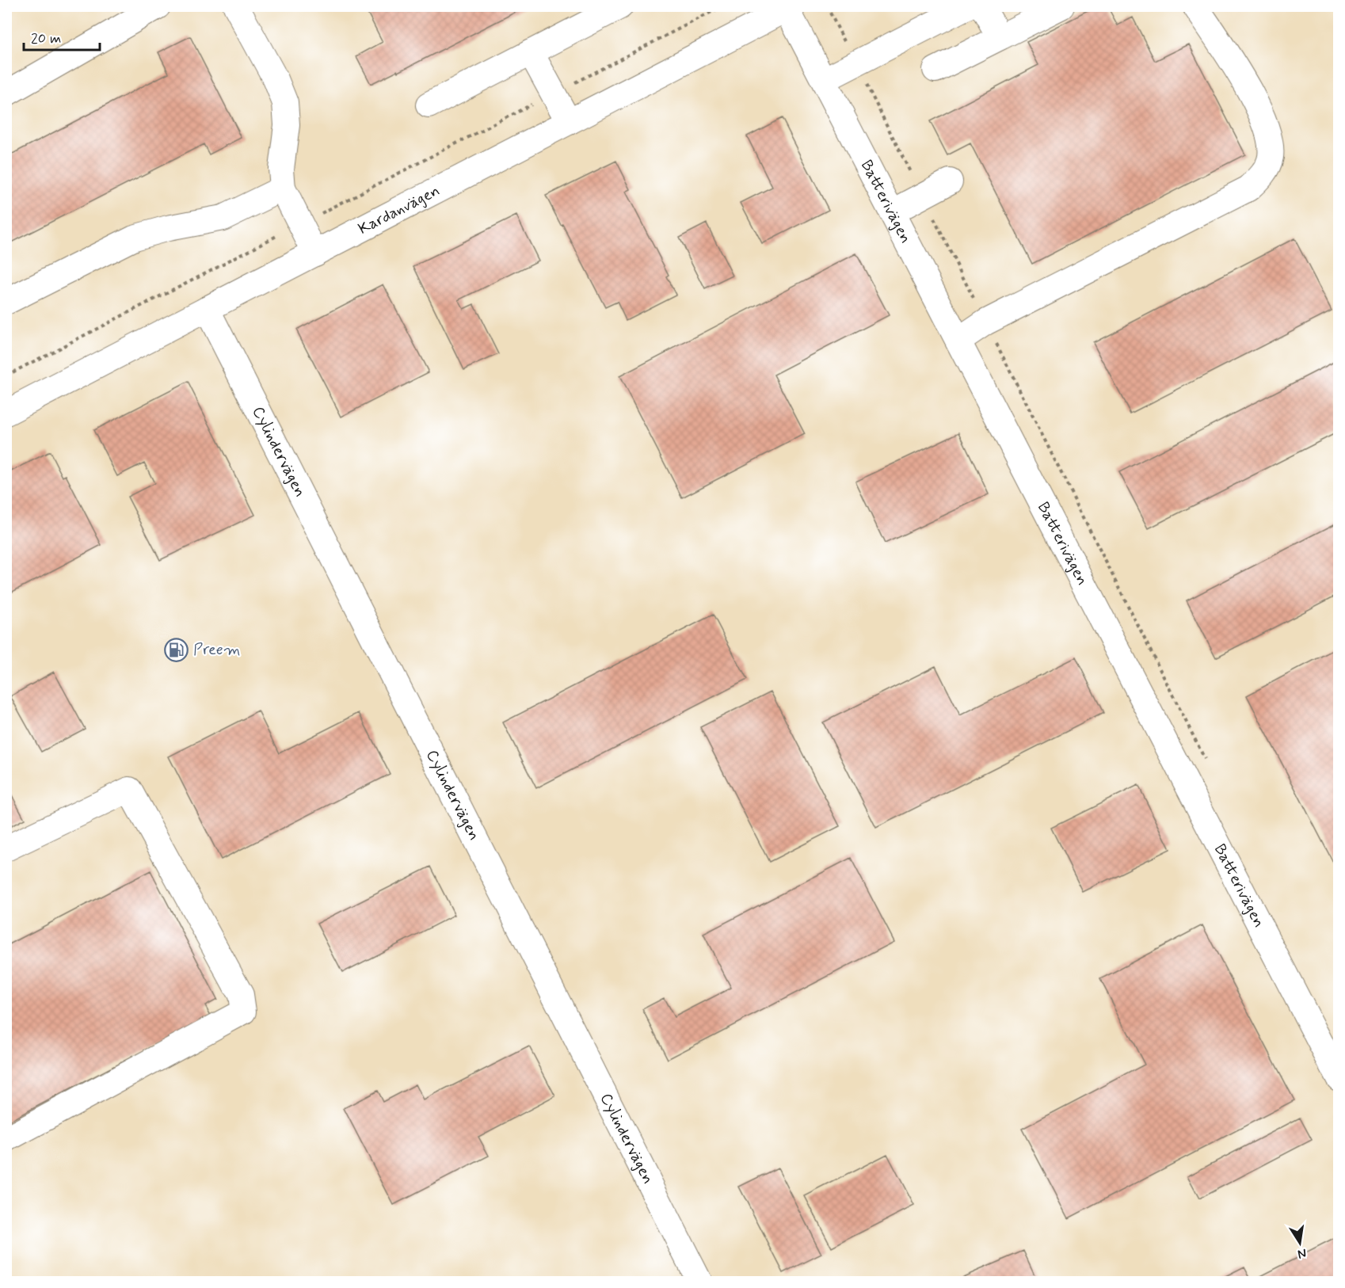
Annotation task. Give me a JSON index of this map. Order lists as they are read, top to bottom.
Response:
{
  "streets": {
    "street": ["Batterivägen", "Kardanvägen", "Cylindervägen"]
  },
  "crossings": [
    ["Batterivägen", "Kardanvägen"],
    ["Kardanvägen", "Cylindervägen"]
  ],
  "places": {
    "fuel station": ["Preem"]
  },
  "scale_bar": "20 m",
  "north": "bottom"
}
